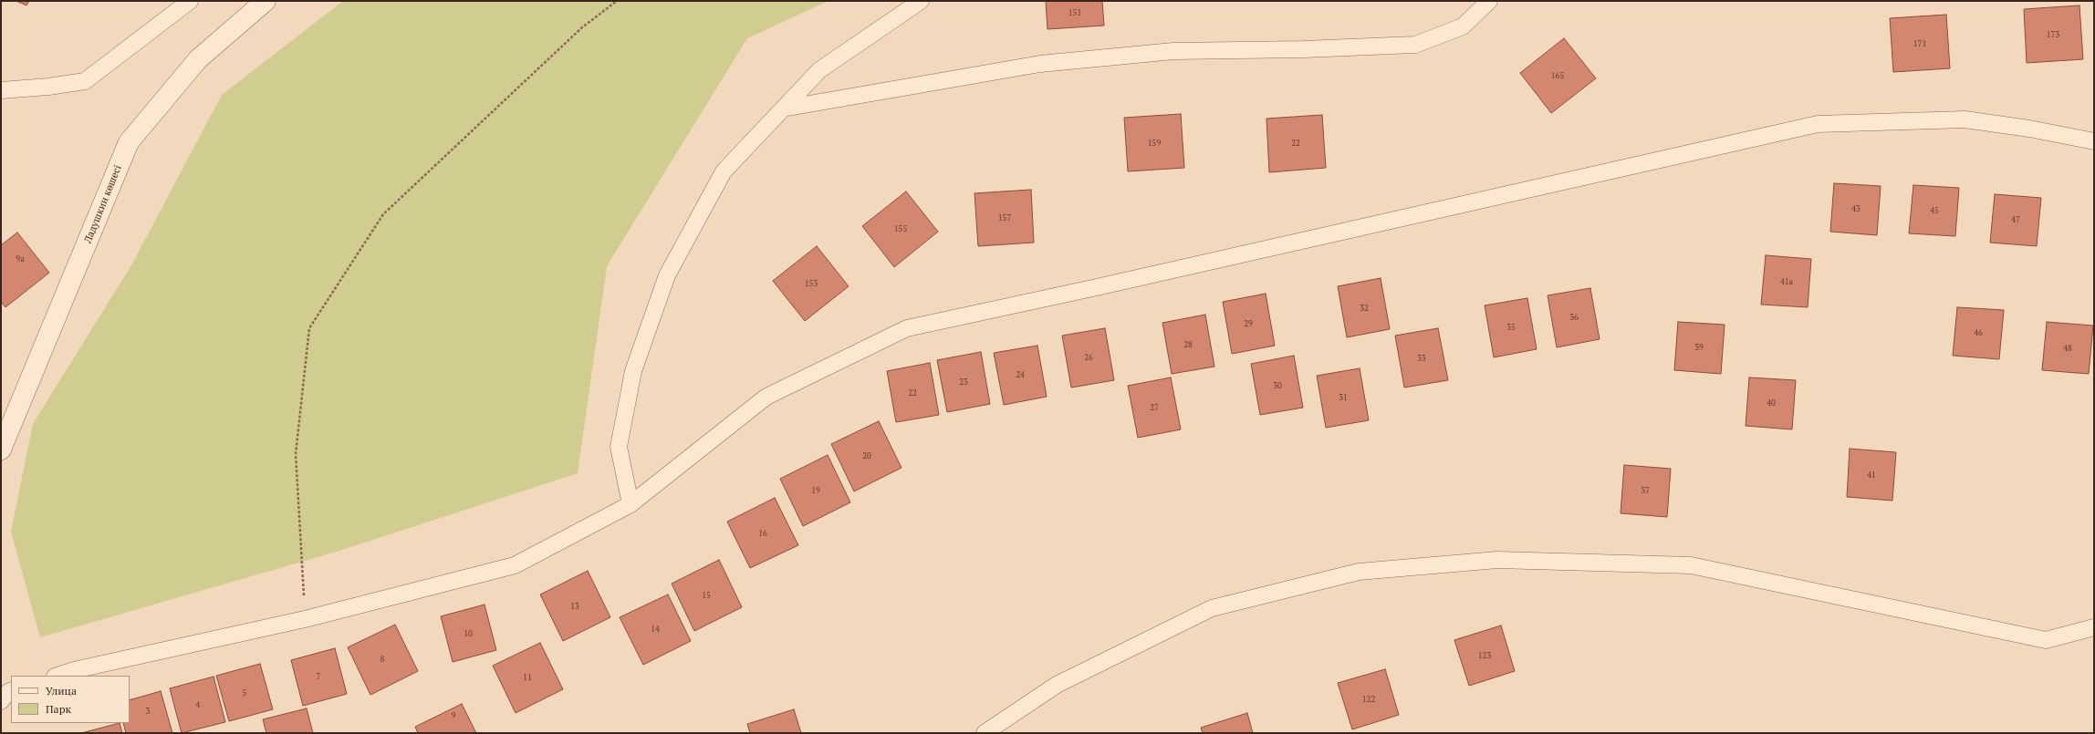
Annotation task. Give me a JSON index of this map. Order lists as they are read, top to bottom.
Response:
{
  "streets": {
    "street": ["Ладушкин көшесі"]
  },
  "house_numbers": [
    "151",
    "173",
    "171",
    "165",
    "159",
    "22",
    "43",
    "45",
    "157",
    "47",
    "155",
    "9а",
    "41а",
    "153",
    "32",
    "36",
    "29",
    "35",
    "46",
    "28",
    "39",
    "48",
    "26",
    "33",
    "24",
    "23",
    "30",
    "22",
    "31",
    "40",
    "27",
    "20",
    "41",
    "19",
    "37",
    "16",
    "15",
    "13",
    "14",
    "10",
    "123",
    "8",
    "7",
    "11",
    "5",
    "122",
    "4",
    "3",
    "9"
  ],
  "legend": ["Улица", "Парк"]
}
